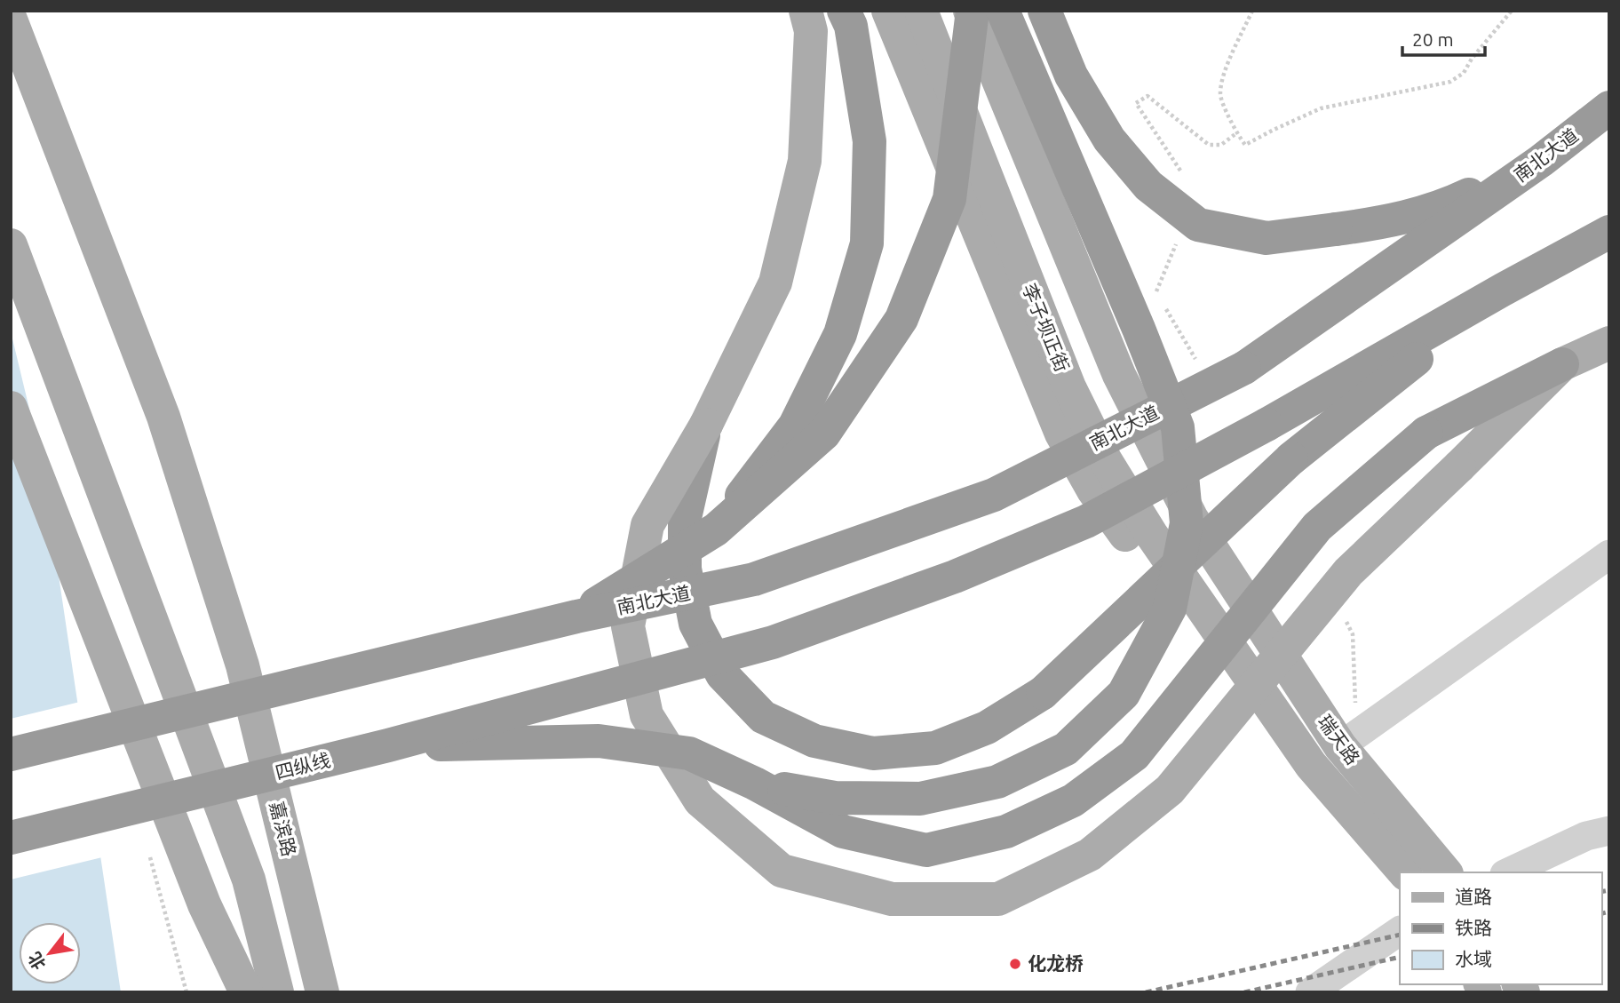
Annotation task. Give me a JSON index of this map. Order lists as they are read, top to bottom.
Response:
{
  "streets": {
    "highway": ["南北大道", "四纵线"],
    "main road": ["李子坝正街", "瑞天路", "嘉滨路"]
  },
  "crossings": [
    ["李子坝正街", "瑞天路"]
  ],
  "places": ["化龙桥"],
  "legend": ["道路", "铁路", "水域"],
  "scale_bar": "20 m",
  "north": "bottom left"
}
